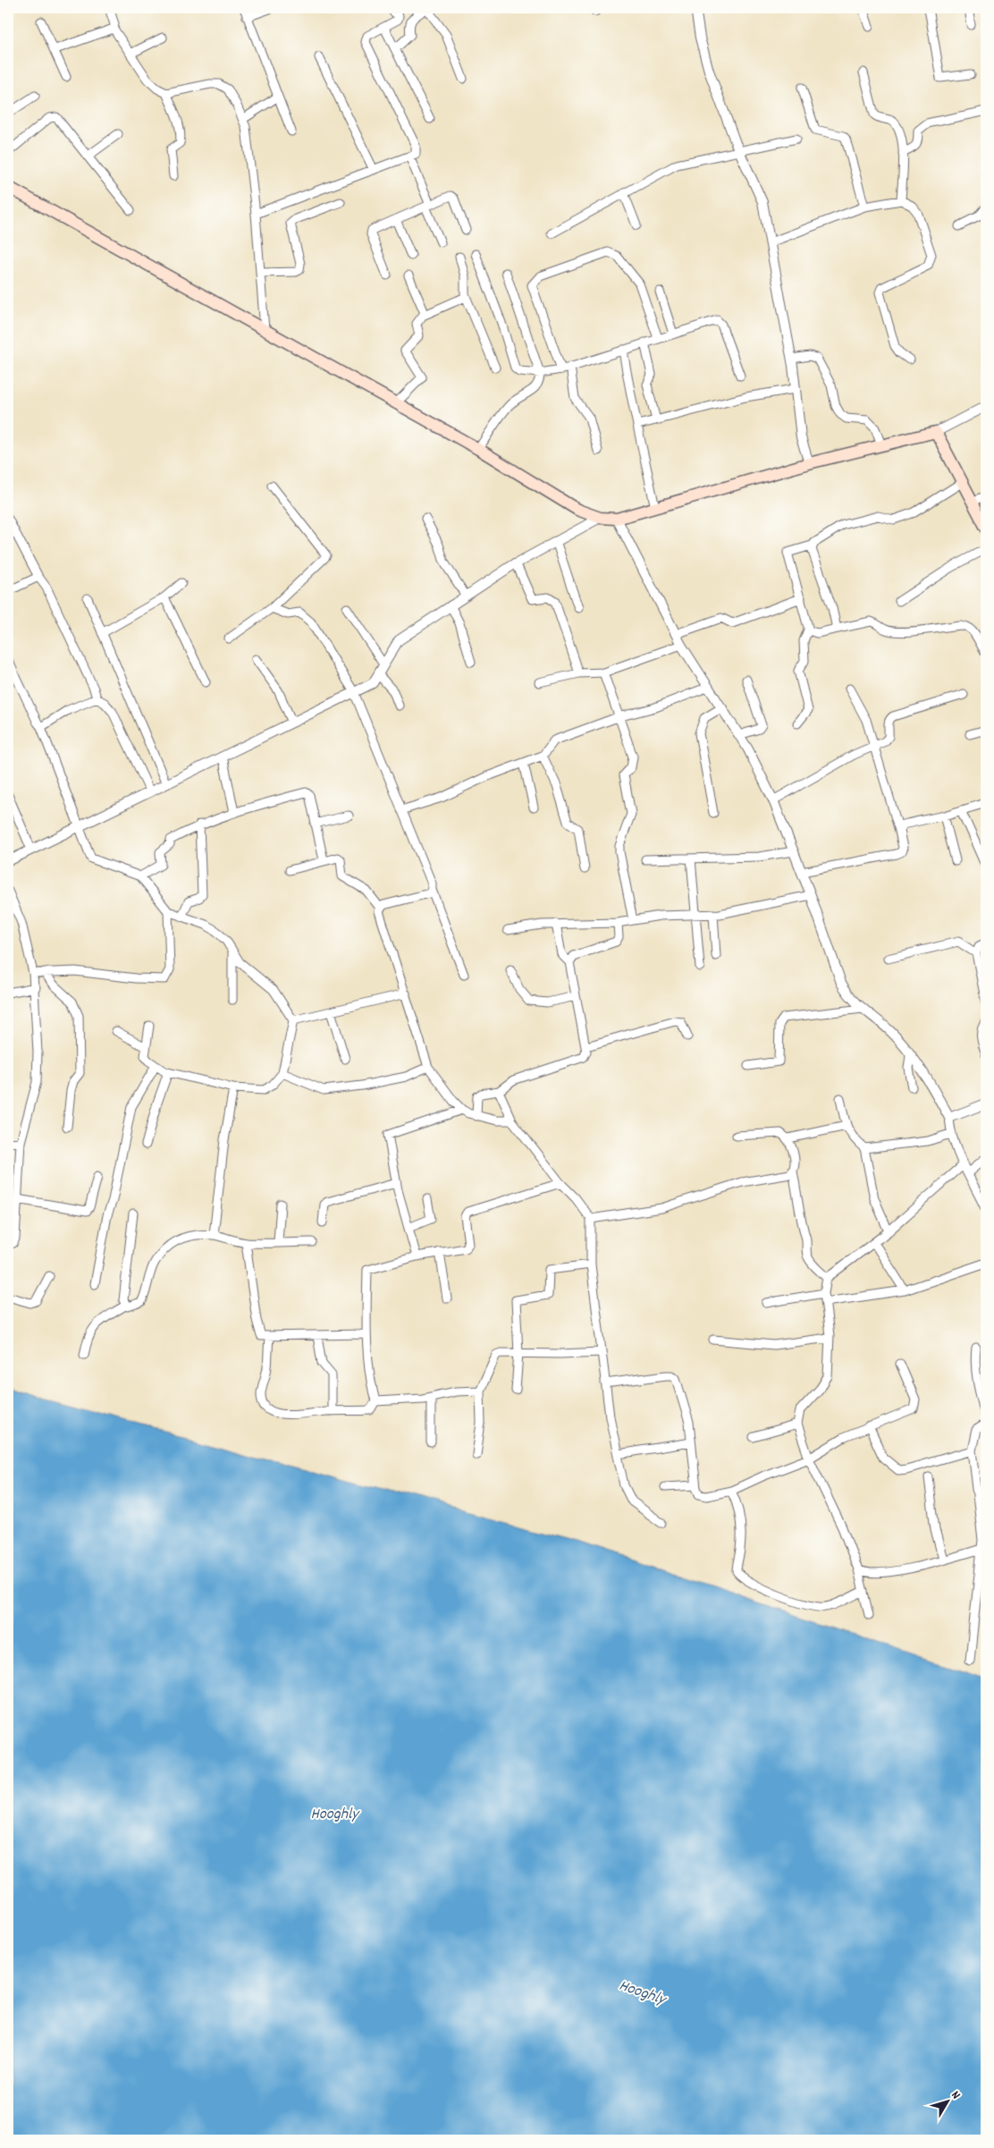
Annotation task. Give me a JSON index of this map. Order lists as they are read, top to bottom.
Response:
{
  "water": ["Hooghly"],
  "north": "top right"
}
